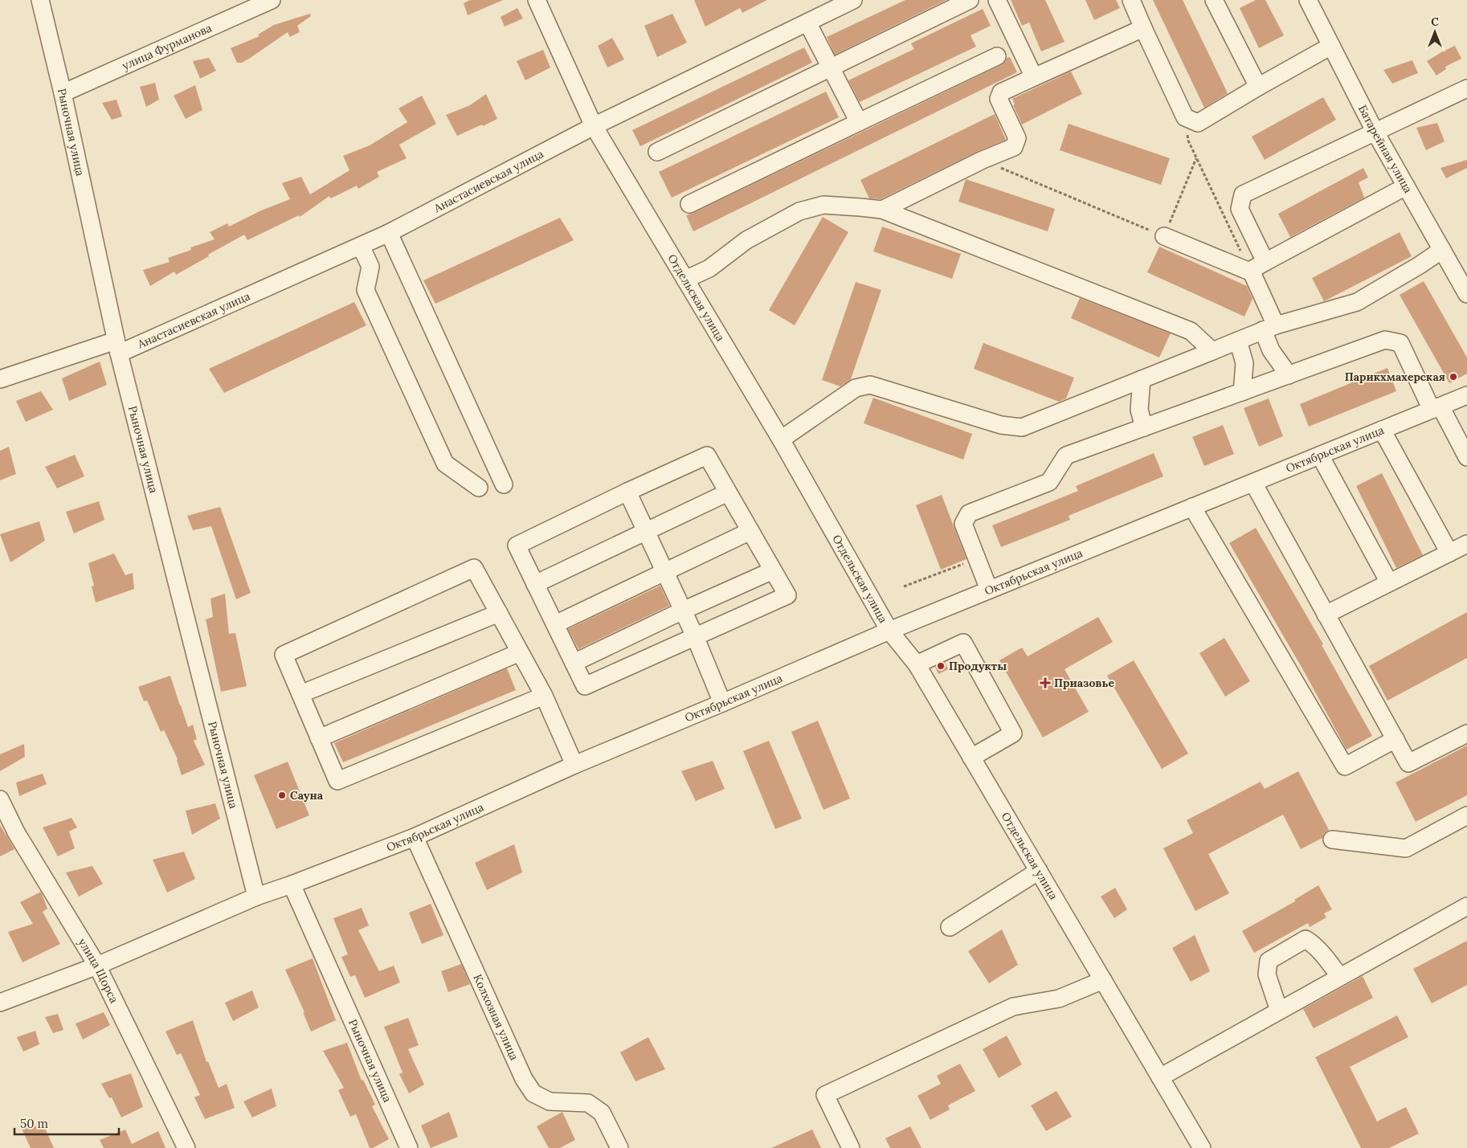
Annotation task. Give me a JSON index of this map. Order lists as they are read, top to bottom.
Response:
{
  "streets": {
    "street": [
      "улица Фурманова",
      "Рыночная улица",
      "Батарейная улица",
      "Анастасиевская улица",
      "Отдельская улица",
      "Октябрьская улица",
      "улица Щорса",
      "Колхозная улица"
    ]
  },
  "crossings": [
    ["улица Фурманова", "Рыночная улица"],
    ["Рыночная улица", "Анастасиевская улица"],
    ["Рыночная улица", "Октябрьская улица"],
    ["Анастасиевская улица", "Отдельская улица"],
    ["Отдельская улица", "Октябрьская улица"],
    ["Октябрьская улица", "улица Щорса"],
    ["Октябрьская улица", "Колхозная улица"]
  ],
  "places": {
    "other": ["Парикхмахерская", "Продукты", "Сауна"],
    "health": ["Приазовье"]
  },
  "scale_bar": "50 m",
  "north": "top"
}
